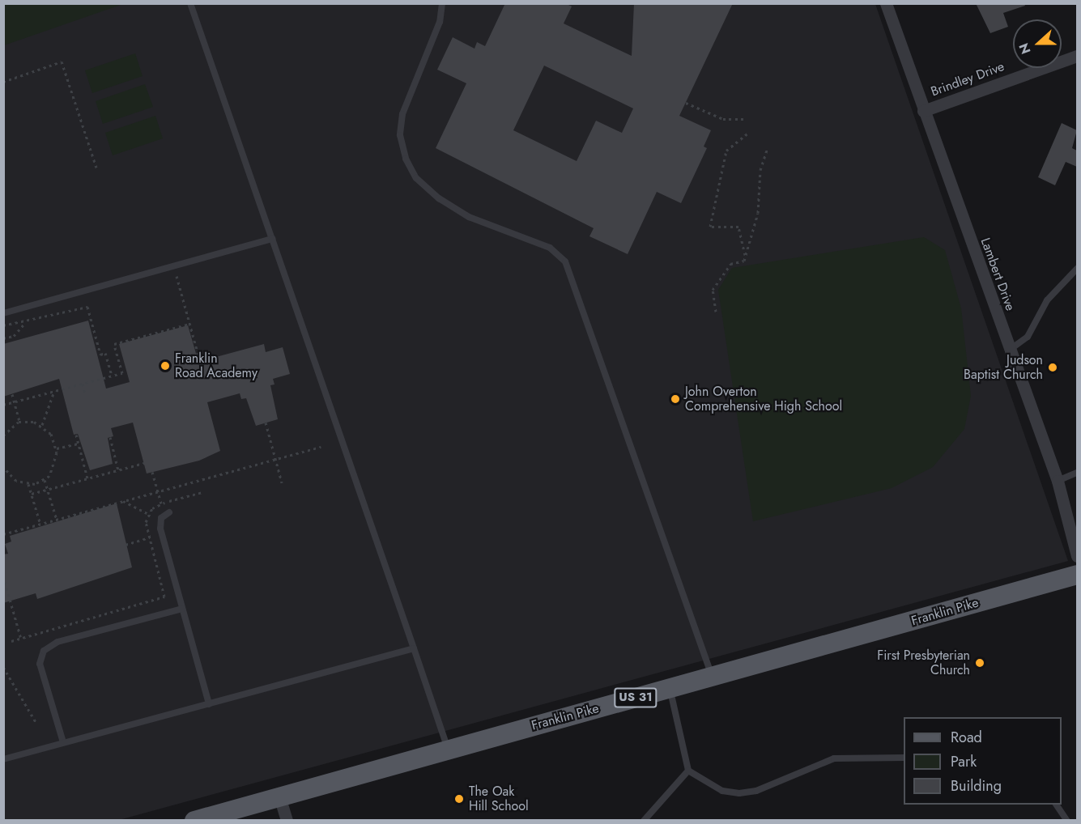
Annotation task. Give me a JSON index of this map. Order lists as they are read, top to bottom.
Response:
{
  "streets": {
    "main road": ["Franklin Pike", "US 31"],
    "street": ["Brindley Drive", "Lambert Drive"]
  },
  "crossings": [
    ["Brindley Drive", "Lambert Drive"]
  ],
  "places": [
    "Franklin Road Academy",
    "Judson Baptist Church",
    "John Overton Comprehensive High School",
    "First Presbyterian Church",
    "The Oak Hill School"
  ],
  "legend": ["Road", "Park", "Building"],
  "north": "left"
}
